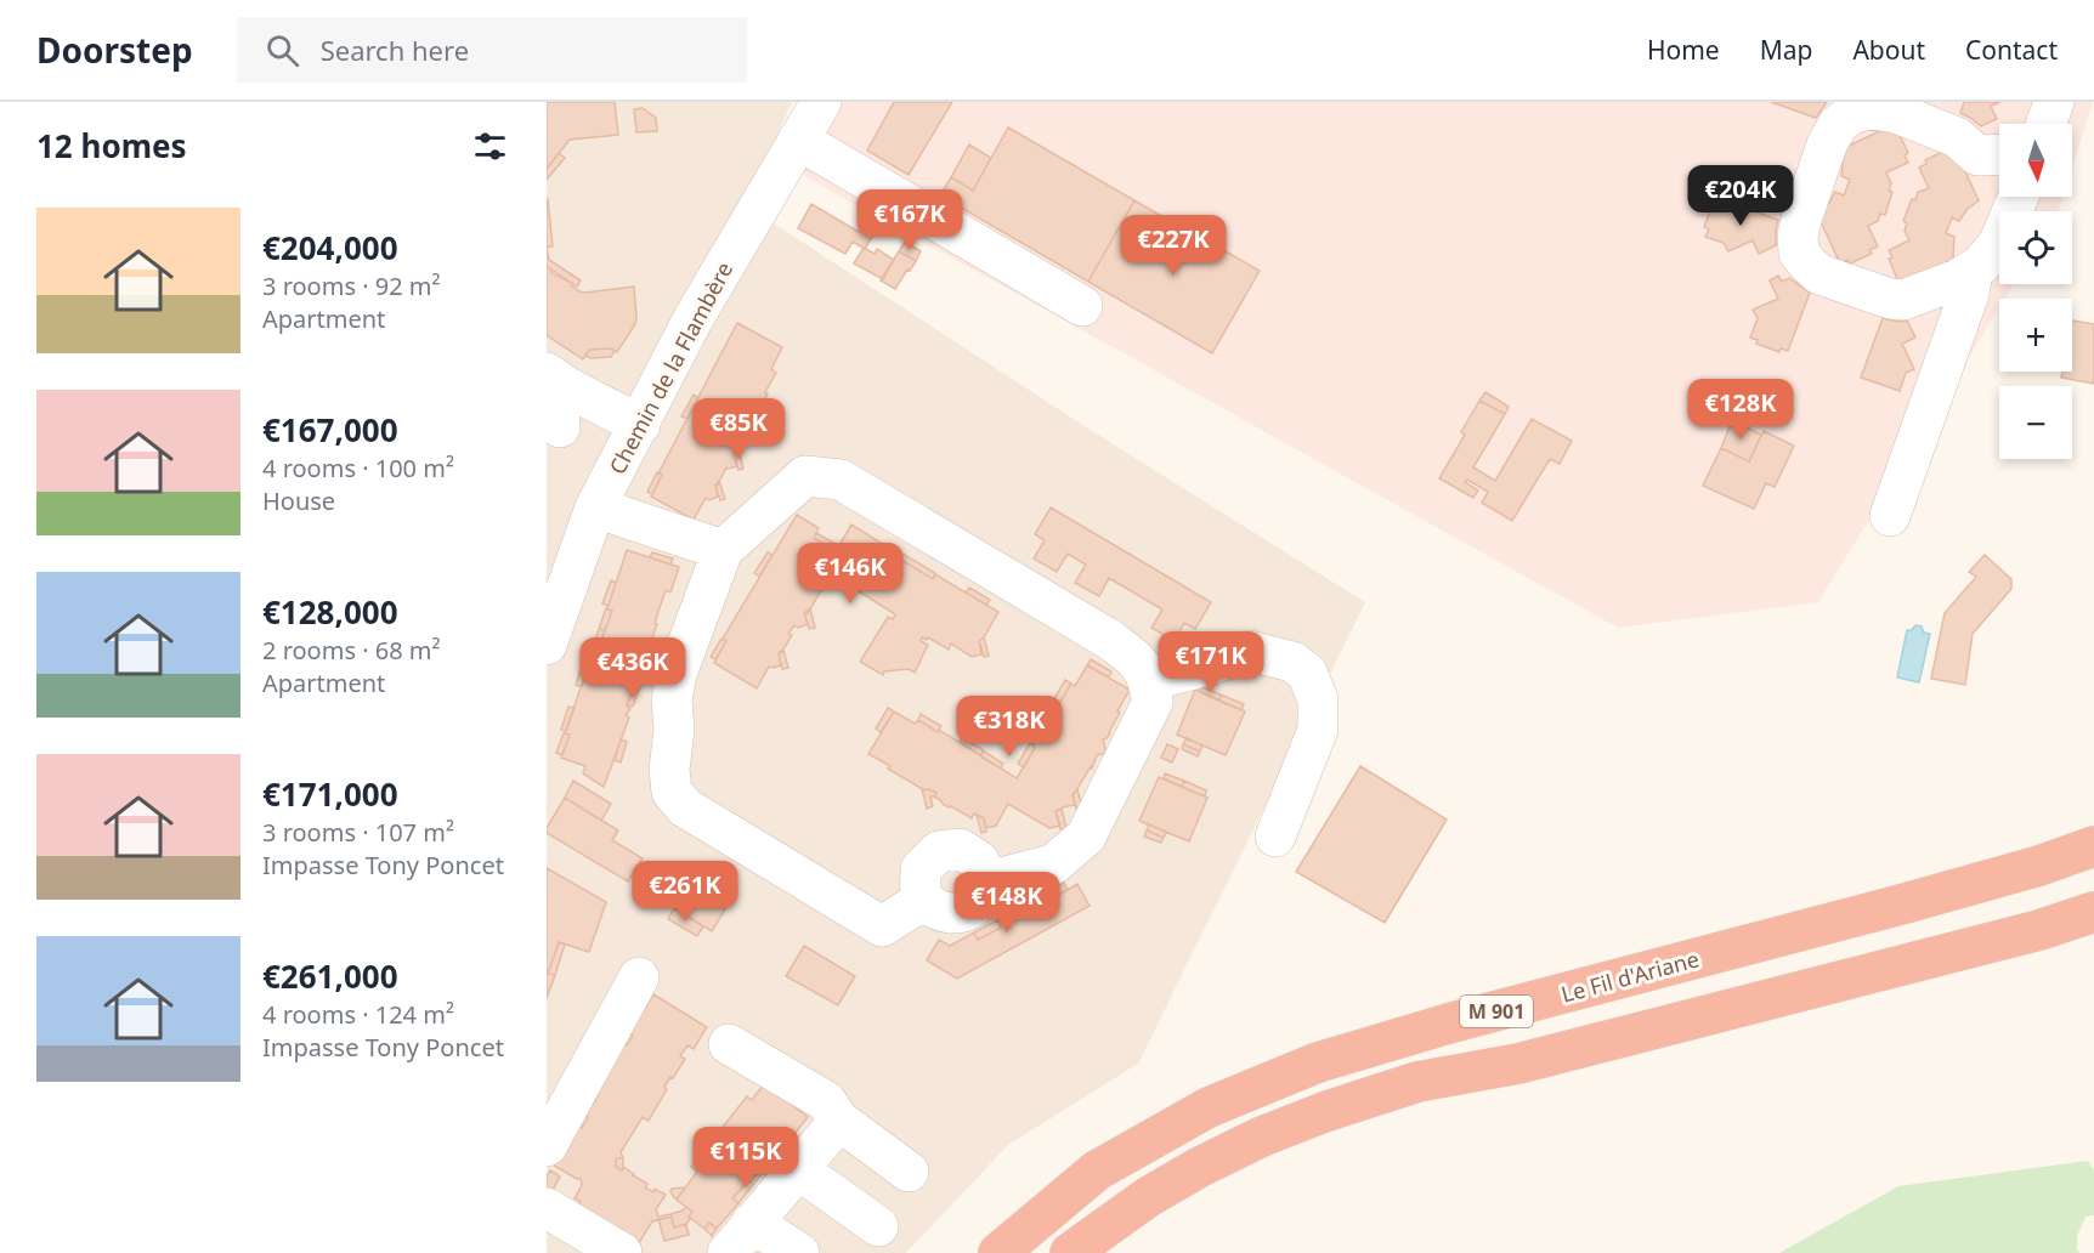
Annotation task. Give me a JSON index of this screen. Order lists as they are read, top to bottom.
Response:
{
  "streets": {
    "highway": ["Le Fil d'Ariane", "M 901"],
    "street": ["Chemin de la Flambère"]
  },
  "north": "bottom",
  "page": {
    "header": "Doorstep",
    "search": "Search here",
    "nav": [
      "Home",
      "Map",
      "About",
      "Contact"
    ],
    "heading": "12 homes",
    "map_buttons": ["+", "−"],
    "price": [
      "€204K",
      "€167K",
      "€227K",
      "€128K",
      "€85K",
      "€146K",
      "€171K",
      "€436K",
      "€318K",
      "€261K",
      "€148K",
      "€115K"
    ],
    "list": [
      {
        "name": "€204,000",
        "note": "3 rooms · 92 m² · Apartment"
      },
      {
        "name": "€167,000",
        "note": "4 rooms · 100 m² · House"
      },
      {
        "name": "€128,000",
        "note": "2 rooms · 68 m² · Apartment"
      },
      {
        "name": "€171,000",
        "note": "3 rooms · 107 m² · Impasse Tony Poncet"
      },
      {
        "name": "€261,000",
        "note": "4 rooms · 124 m² · Impasse Tony Poncet"
      }
    ]
  }
}
